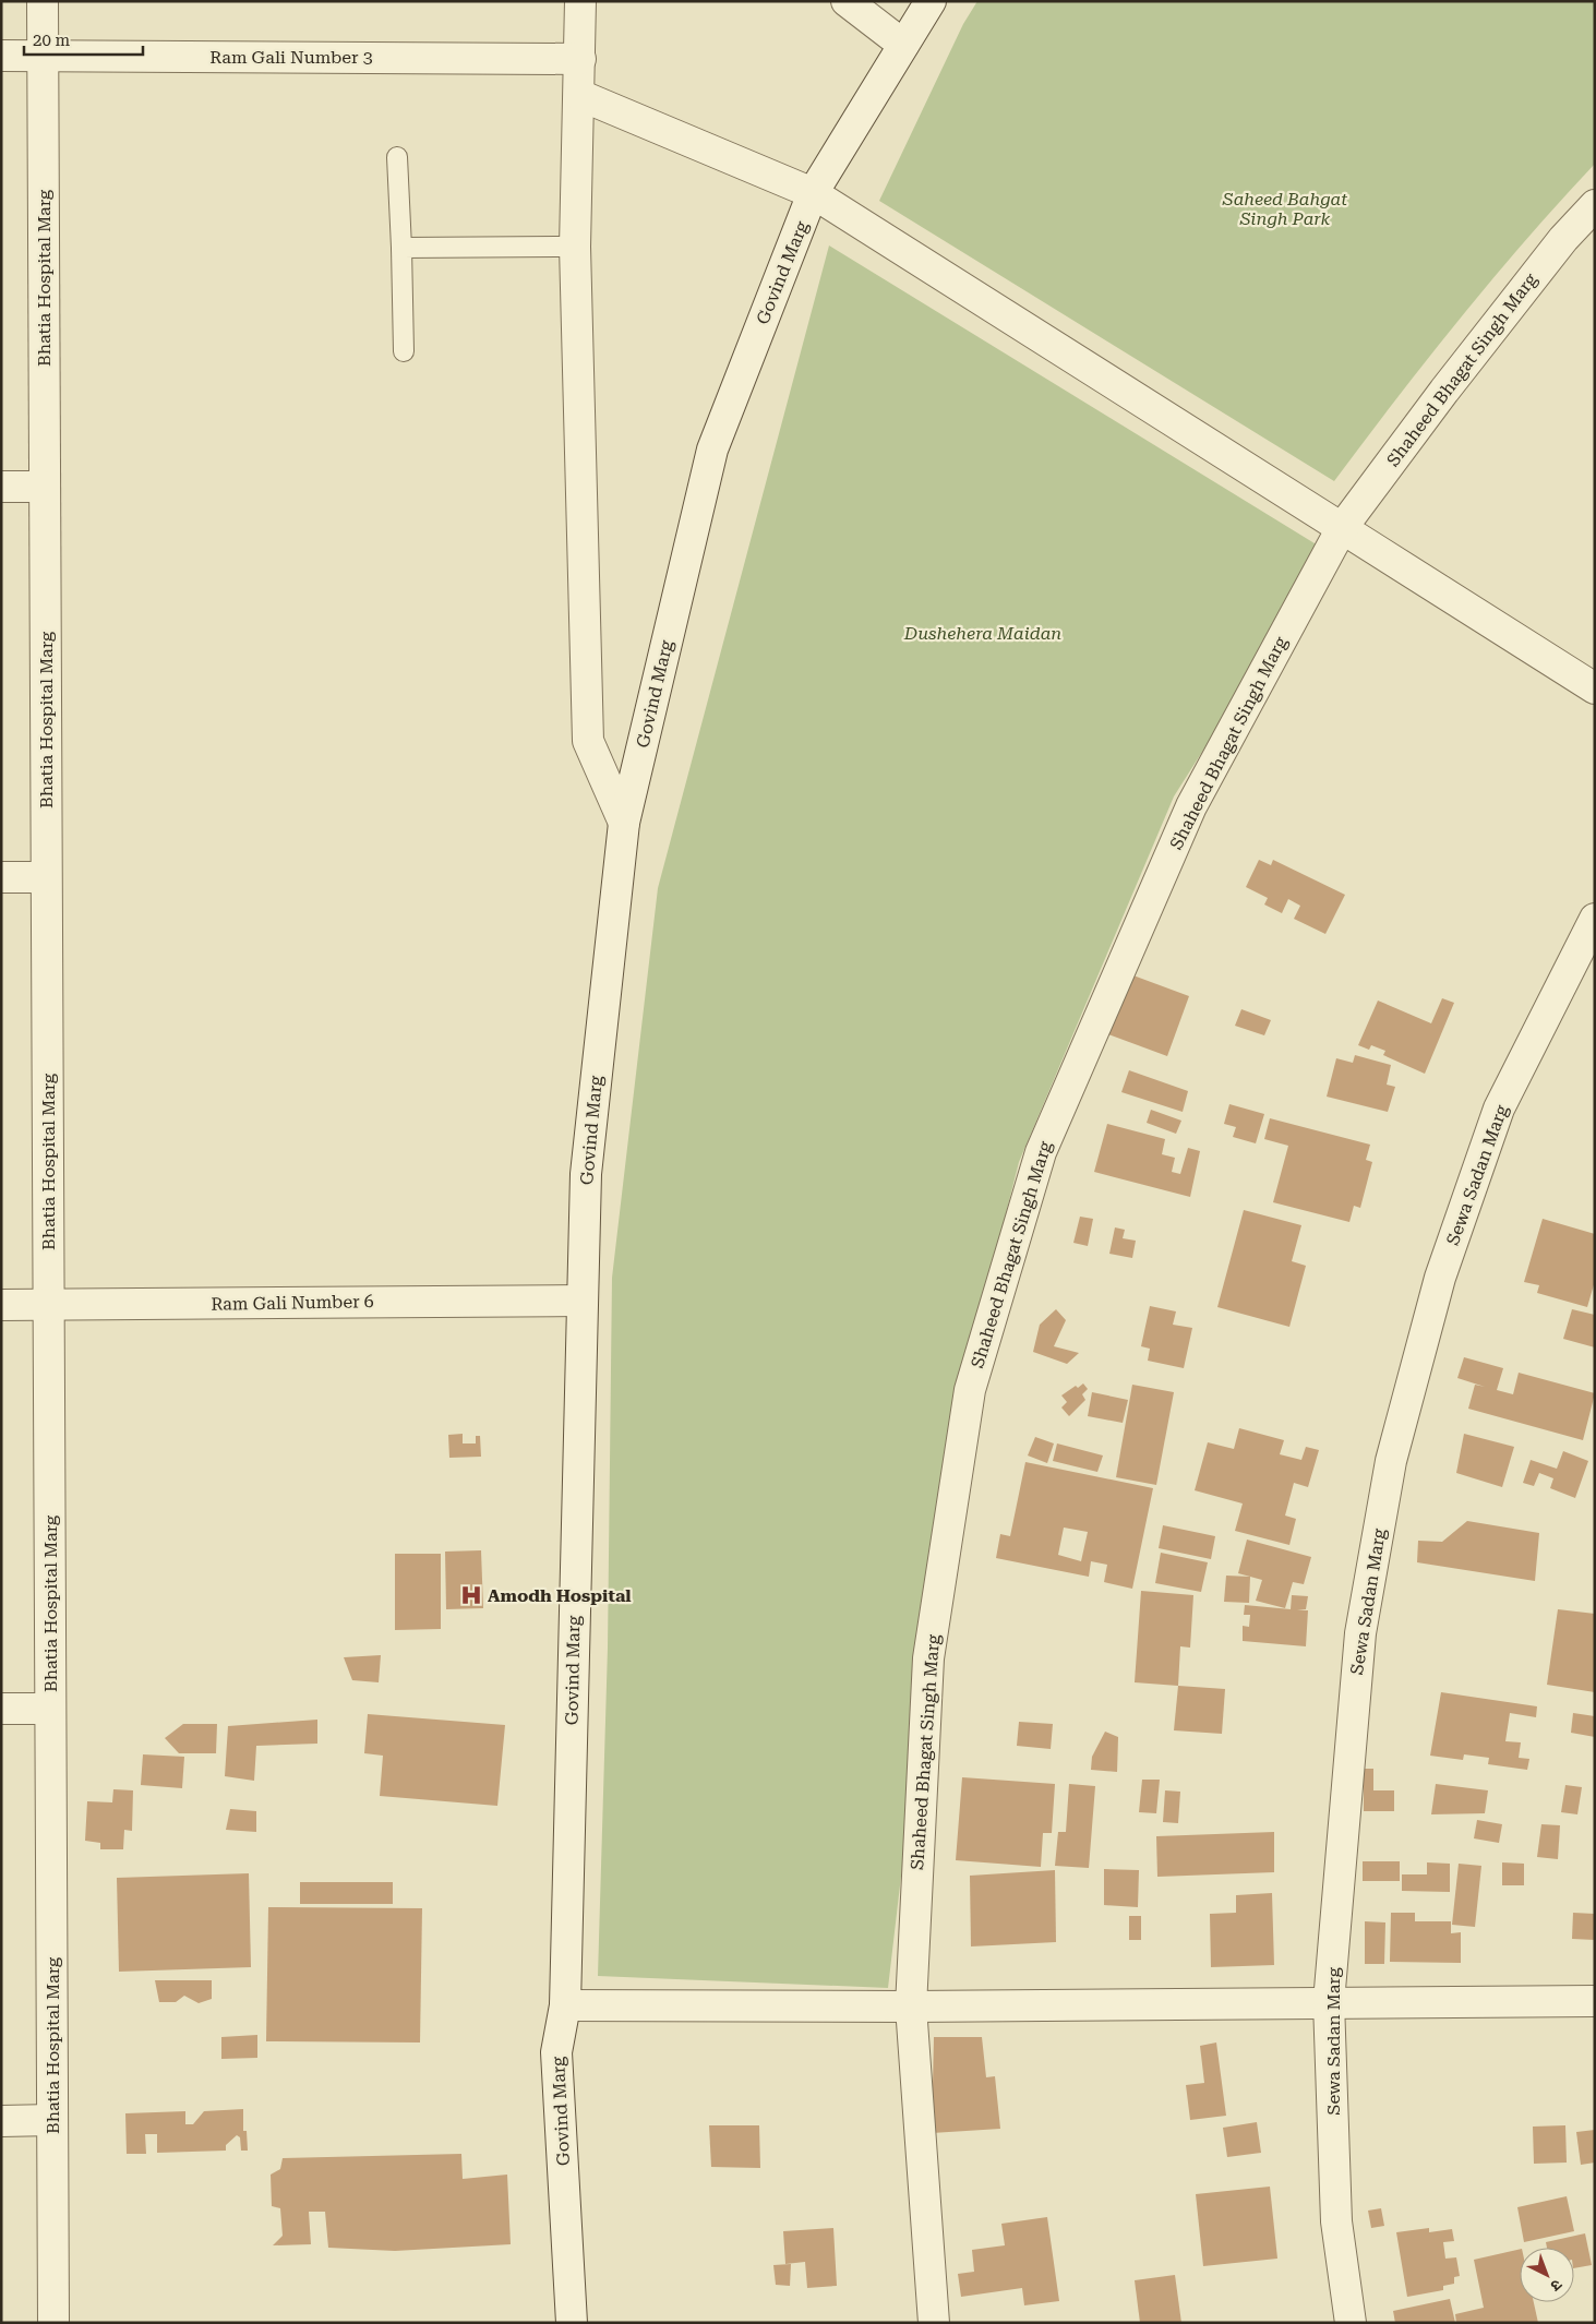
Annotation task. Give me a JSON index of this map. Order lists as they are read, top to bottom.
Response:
{
  "streets": {
    "street": [
      "Ram Gali Number 3",
      "Govind Marg",
      "Bhatia Hospital Marg",
      "Shaheed Bhagat Singh Marg",
      "Sewa Sadan Marg",
      "Ram Gali Number 6"
    ]
  },
  "crossings": [
    ["Ram Gali Number 3", "Bhatia Hospital Marg"],
    ["Govind Marg", "Ram Gali Number 6"],
    ["Bhatia Hospital Marg", "Ram Gali Number 6"]
  ],
  "parks": ["Saheed Bahgat Singh Park", "Dushehera Maidan"],
  "places": {
    "hospital": ["Amodh Hospital"]
  },
  "scale_bar": "20 m",
  "north": "bottom right"
}
